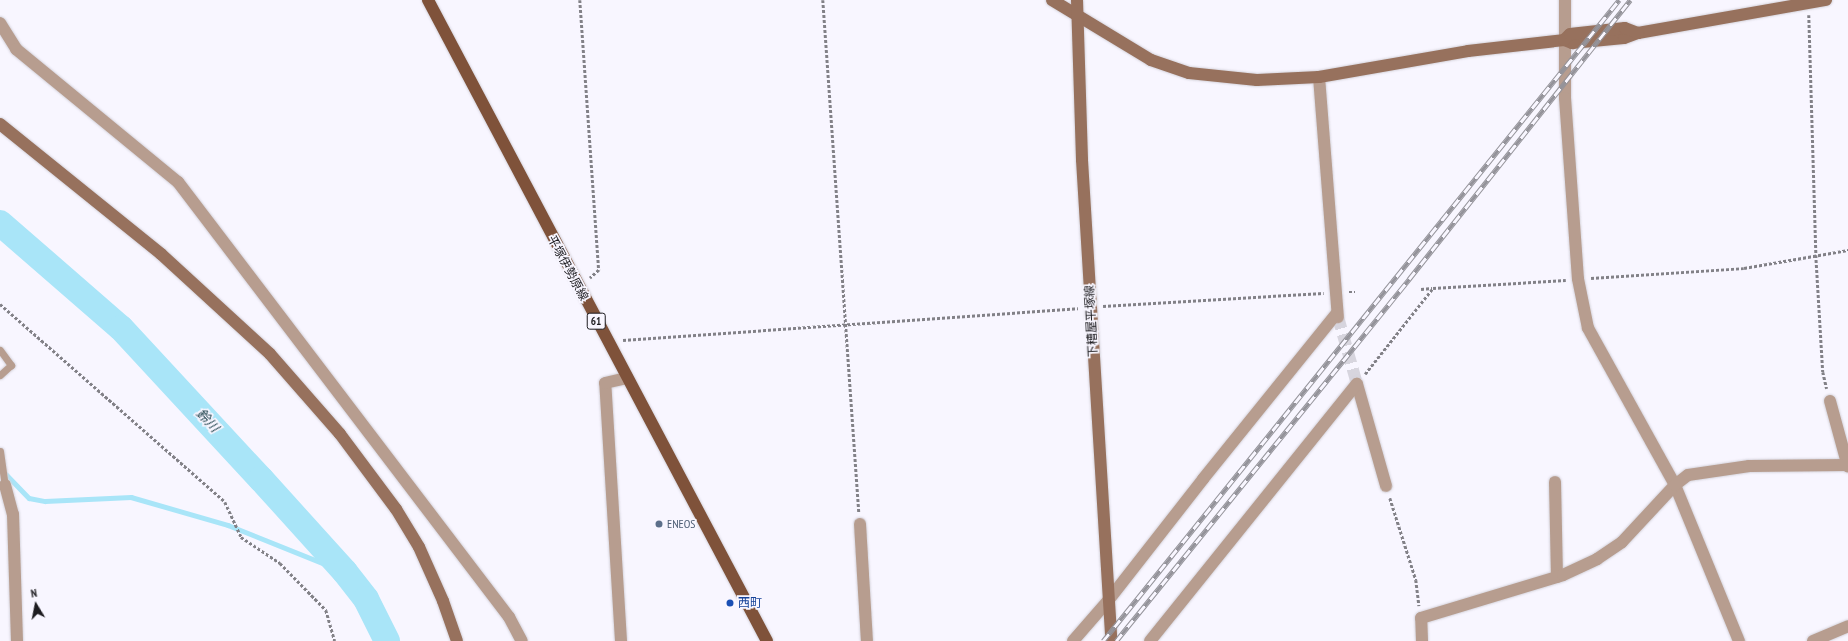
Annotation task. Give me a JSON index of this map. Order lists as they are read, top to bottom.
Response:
{
  "streets": {
    "main road": ["平塚伊勢原線", "61"],
    "street": ["下糟屋平塚線"]
  },
  "water": ["鈴川"],
  "places": ["ENEOS", "西町"],
  "north": "top"
}
